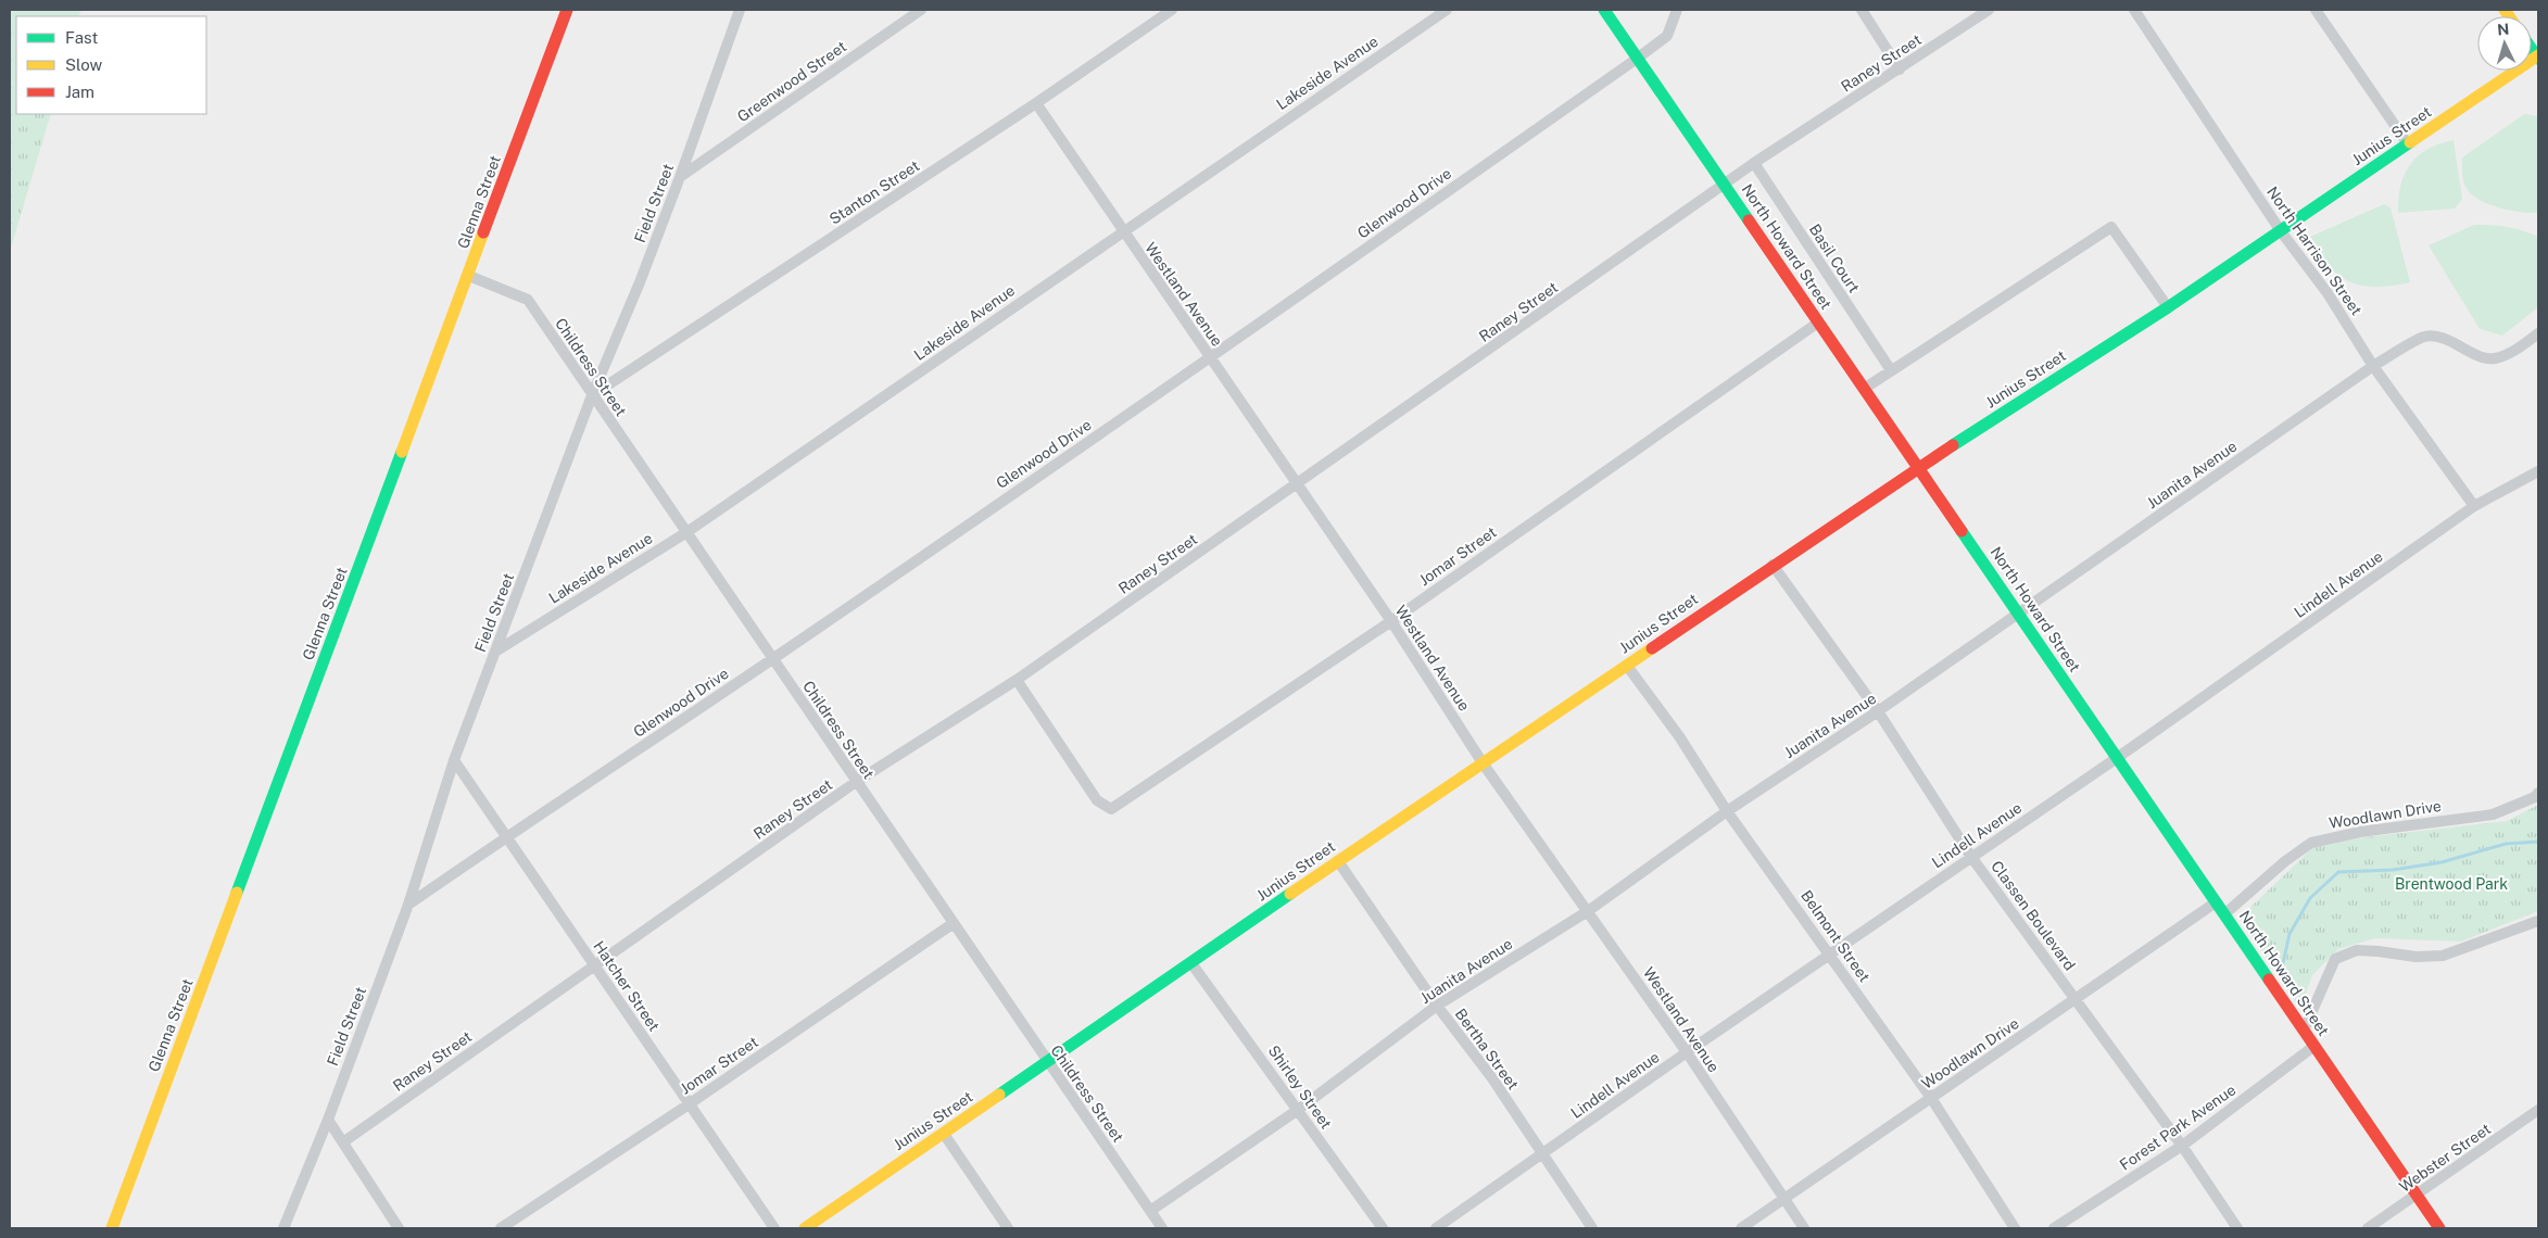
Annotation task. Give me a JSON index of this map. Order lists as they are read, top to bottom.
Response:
{
  "streets": {
    "street": [
      "Raney Street",
      "Lakeside Avenue",
      "Greenwood Street",
      "Junius Street",
      "Stanton Street",
      "Glenna Street",
      "Field Street",
      "Glenwood Drive",
      "North Howard Street",
      "North Harrison Street",
      "Basil Court",
      "Westland Avenue",
      "Childress Street",
      "Juanita Avenue",
      "Jomar Street",
      "Lindell Avenue",
      "Woodlawn Drive",
      "Classen Boulevard",
      "Belmont Street",
      "Hatcher Street",
      "Bertha Street",
      "Shirley Street",
      "Forest Park Avenue",
      "Webster Street"
    ]
  },
  "crossings": [
    ["Raney Street", "North Howard Street"],
    ["Raney Street", "Basil Court"],
    ["Raney Street", "Westland Avenue"],
    ["Raney Street", "Childress Street"],
    ["Raney Street", "Jomar Street"],
    ["Raney Street", "Hatcher Street"],
    ["Lakeside Avenue", "Field Street"],
    ["Lakeside Avenue", "Westland Avenue"],
    ["Lakeside Avenue", "Childress Street"],
    ["Greenwood Street", "Field Street"],
    ["Junius Street", "North Howard Street"],
    ["Junius Street", "North Harrison Street"],
    ["Junius Street", "Westland Avenue"],
    ["Junius Street", "Childress Street"],
    ["Junius Street", "Classen Boulevard"],
    ["Junius Street", "Belmont Street"],
    ["Junius Street", "Bertha Street"],
    ["Junius Street", "Shirley Street"],
    ["Stanton Street", "Field Street"],
    ["Stanton Street", "Westland Avenue"],
    ["Stanton Street", "Childress Street"],
    ["Glenna Street", "Childress Street"],
    ["Field Street", "Glenwood Drive"],
    ["Field Street", "Childress Street"],
    ["Field Street", "Hatcher Street"],
    ["Glenwood Drive", "North Howard Street"],
    ["Glenwood Drive", "Westland Avenue"],
    ["Glenwood Drive", "Childress Street"],
    ["Glenwood Drive", "Hatcher Street"],
    ["North Howard Street", "Juanita Avenue"],
    ["North Howard Street", "Jomar Street"],
    ["North Howard Street", "Lindell Avenue"],
    ["North Howard Street", "Woodlawn Drive"],
    ["North Howard Street", "Forest Park Avenue"],
    ["North Howard Street", "Webster Street"],
    ["North Harrison Street", "Juanita Avenue"],
    ["North Harrison Street", "Lindell Avenue"],
    ["Westland Avenue", "Juanita Avenue"],
    ["Westland Avenue", "Jomar Street"],
    ["Westland Avenue", "Lindell Avenue"],
    ["Westland Avenue", "Woodlawn Drive"],
    ["Childress Street", "Juanita Avenue"],
    ["Childress Street", "Jomar Street"],
    ["Juanita Avenue", "Classen Boulevard"],
    ["Juanita Avenue", "Belmont Street"],
    ["Juanita Avenue", "Bertha Street"],
    ["Juanita Avenue", "Shirley Street"],
    ["Jomar Street", "Hatcher Street"],
    ["Lindell Avenue", "Classen Boulevard"],
    ["Lindell Avenue", "Belmont Street"],
    ["Lindell Avenue", "Bertha Street"],
    ["Woodlawn Drive", "Classen Boulevard"],
    ["Woodlawn Drive", "Belmont Street"],
    ["Classen Boulevard", "Forest Park Avenue"]
  ],
  "parks": ["Brentwood Park"],
  "legend": ["Fast", "Slow", "Jam"],
  "north": "top"
}
